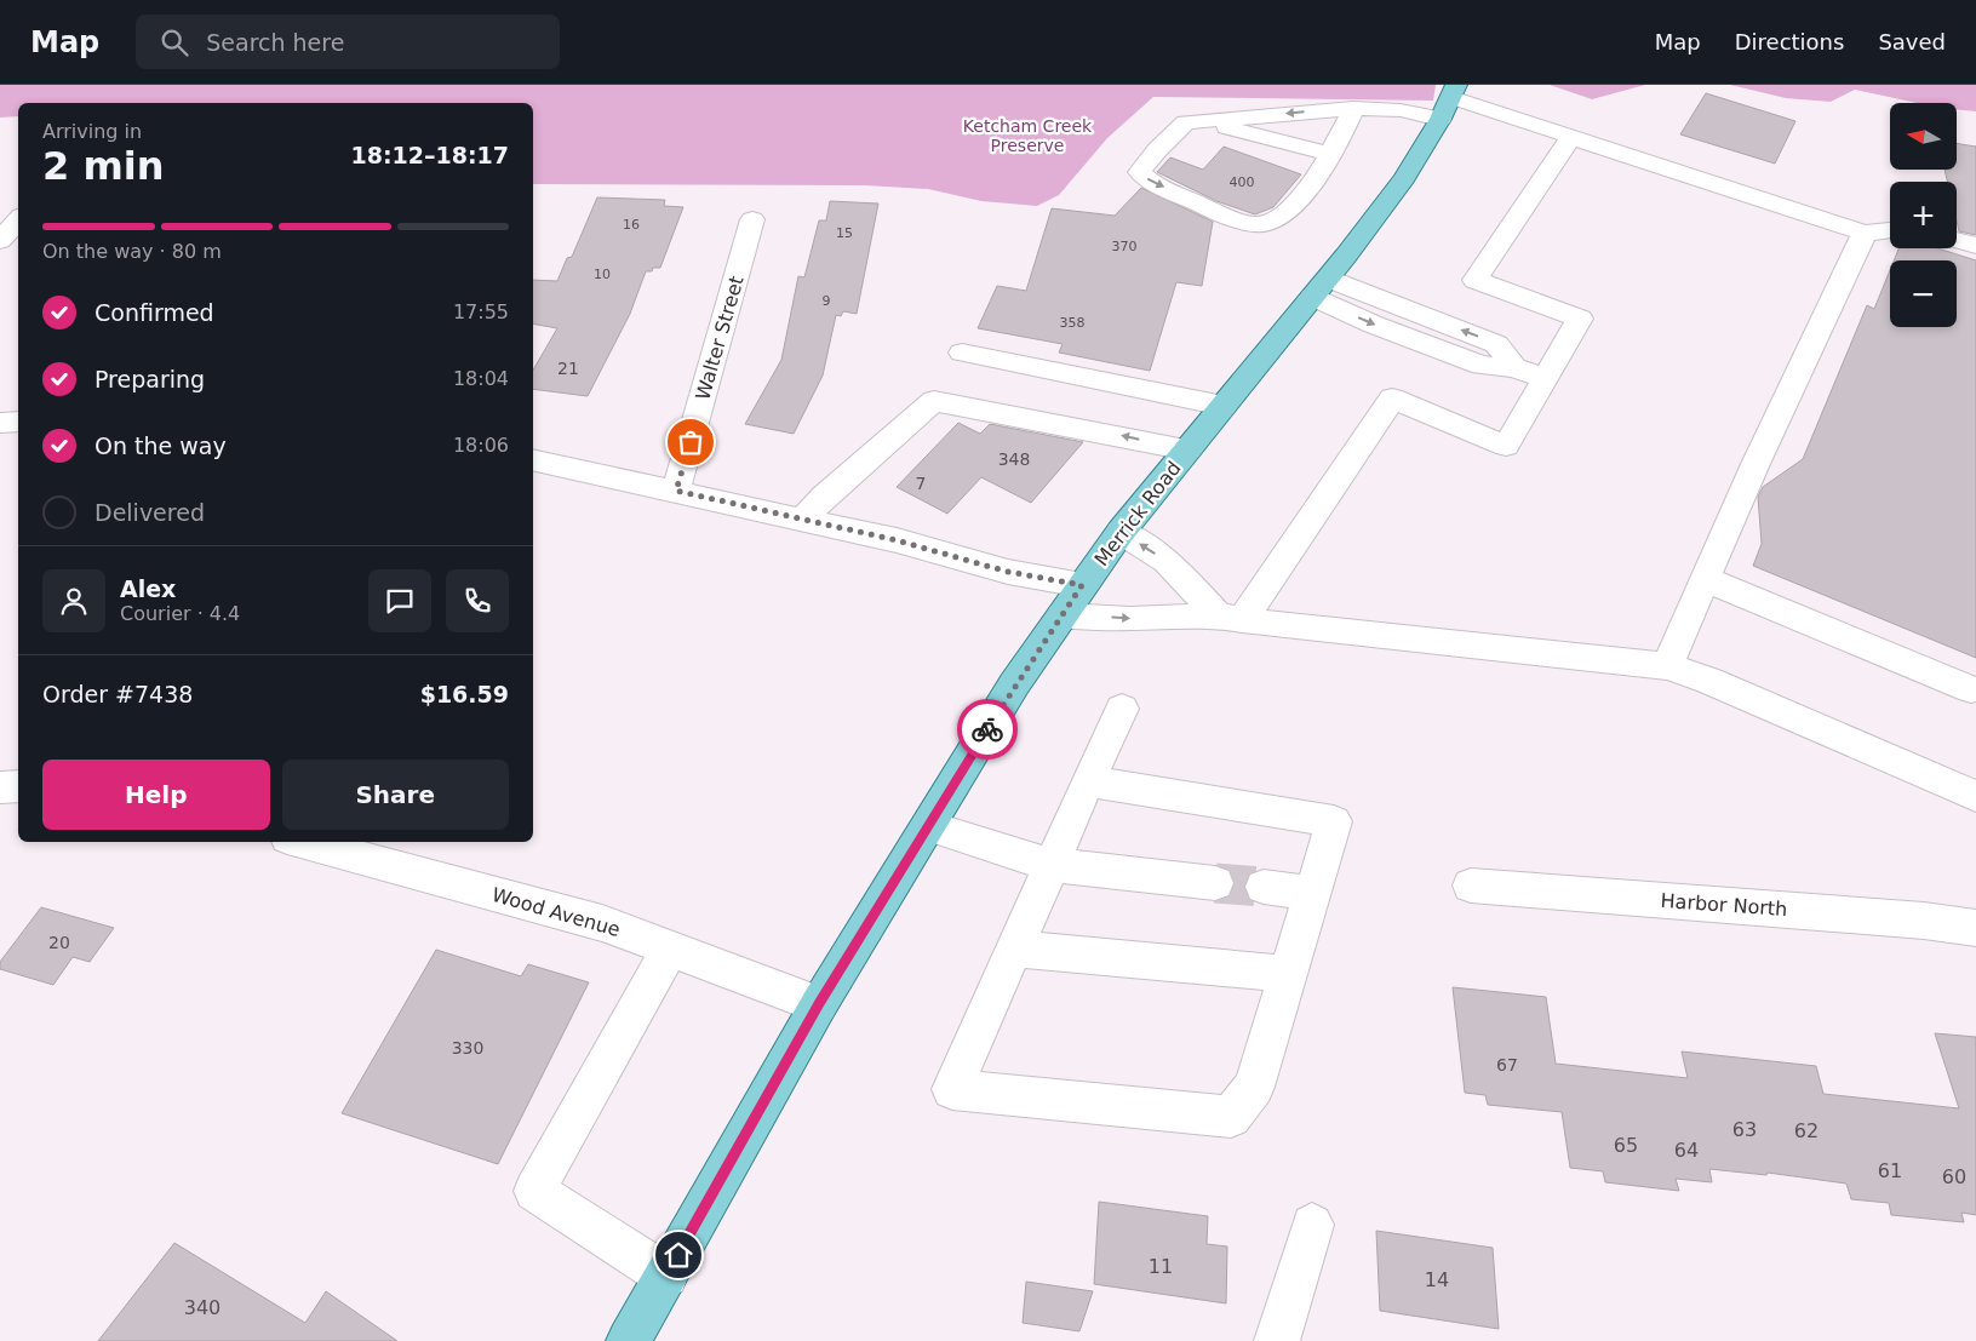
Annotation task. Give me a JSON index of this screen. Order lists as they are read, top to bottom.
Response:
{
  "streets": {
    "main road": ["Merrick Road"],
    "street": ["Walter Street", "Harbor North", "Wood Avenue"]
  },
  "crossings": [
    ["Merrick Road", "Wood Avenue"]
  ],
  "parks": ["Ketcham Creek Preserve"],
  "house_numbers": [
    "400",
    "16",
    "15",
    "370",
    "10",
    "9",
    "358",
    "21",
    "348",
    "7",
    "20",
    "330",
    "67",
    "63",
    "62",
    "65",
    "64",
    "61",
    "60",
    "11",
    "14",
    "340"
  ],
  "north": "left",
  "page": {
    "header": "Map",
    "search": "Search here",
    "nav": ["Map", "Directions", "Saved"],
    "map_buttons": ["+", "−"],
    "heading": ["2 min", "Arriving in", "18:12–18:17"],
    "panel": [
      "Alex",
      "Courier · 4.4",
      "Order #7438",
      "$16.59"
    ],
    "bar": "On the way · 80 m",
    "list": [
      ["Confirmed", "17:55"],
      ["Preparing", "18:04"],
      ["On the way", "18:06"],
      "Delivered"
    ],
    "buttons": ["Help", "Share"]
  }
}
